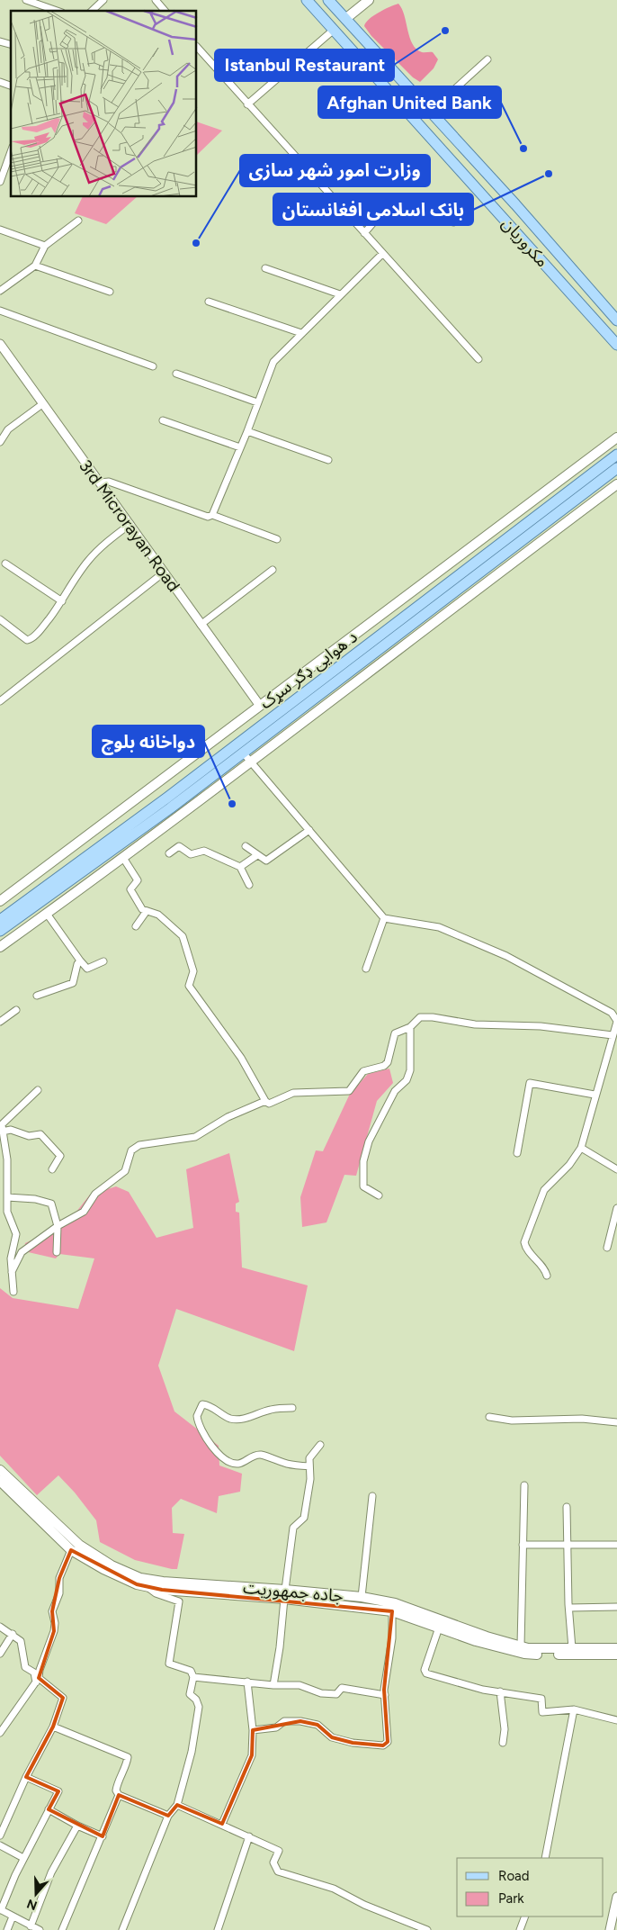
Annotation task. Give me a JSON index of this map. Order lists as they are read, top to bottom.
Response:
{
  "streets": {
    "main road": ["مکروریان", "د هوایی ډګر سړک", "جاده جمهوریت"],
    "street": ["3rd Microrayan Road"]
  },
  "crossings": [
    ["3rd Microrayan Road", "د هوایی ډګر سړک"]
  ],
  "places": [
    "Istanbul Restaurant",
    "Afghan United Bank",
    "بانک اسلامی افغانستان",
    "وزارت امور شهر سازی",
    "دواخانه بلوچ"
  ],
  "legend": ["Road", "Park"],
  "north": "bottom"
}
